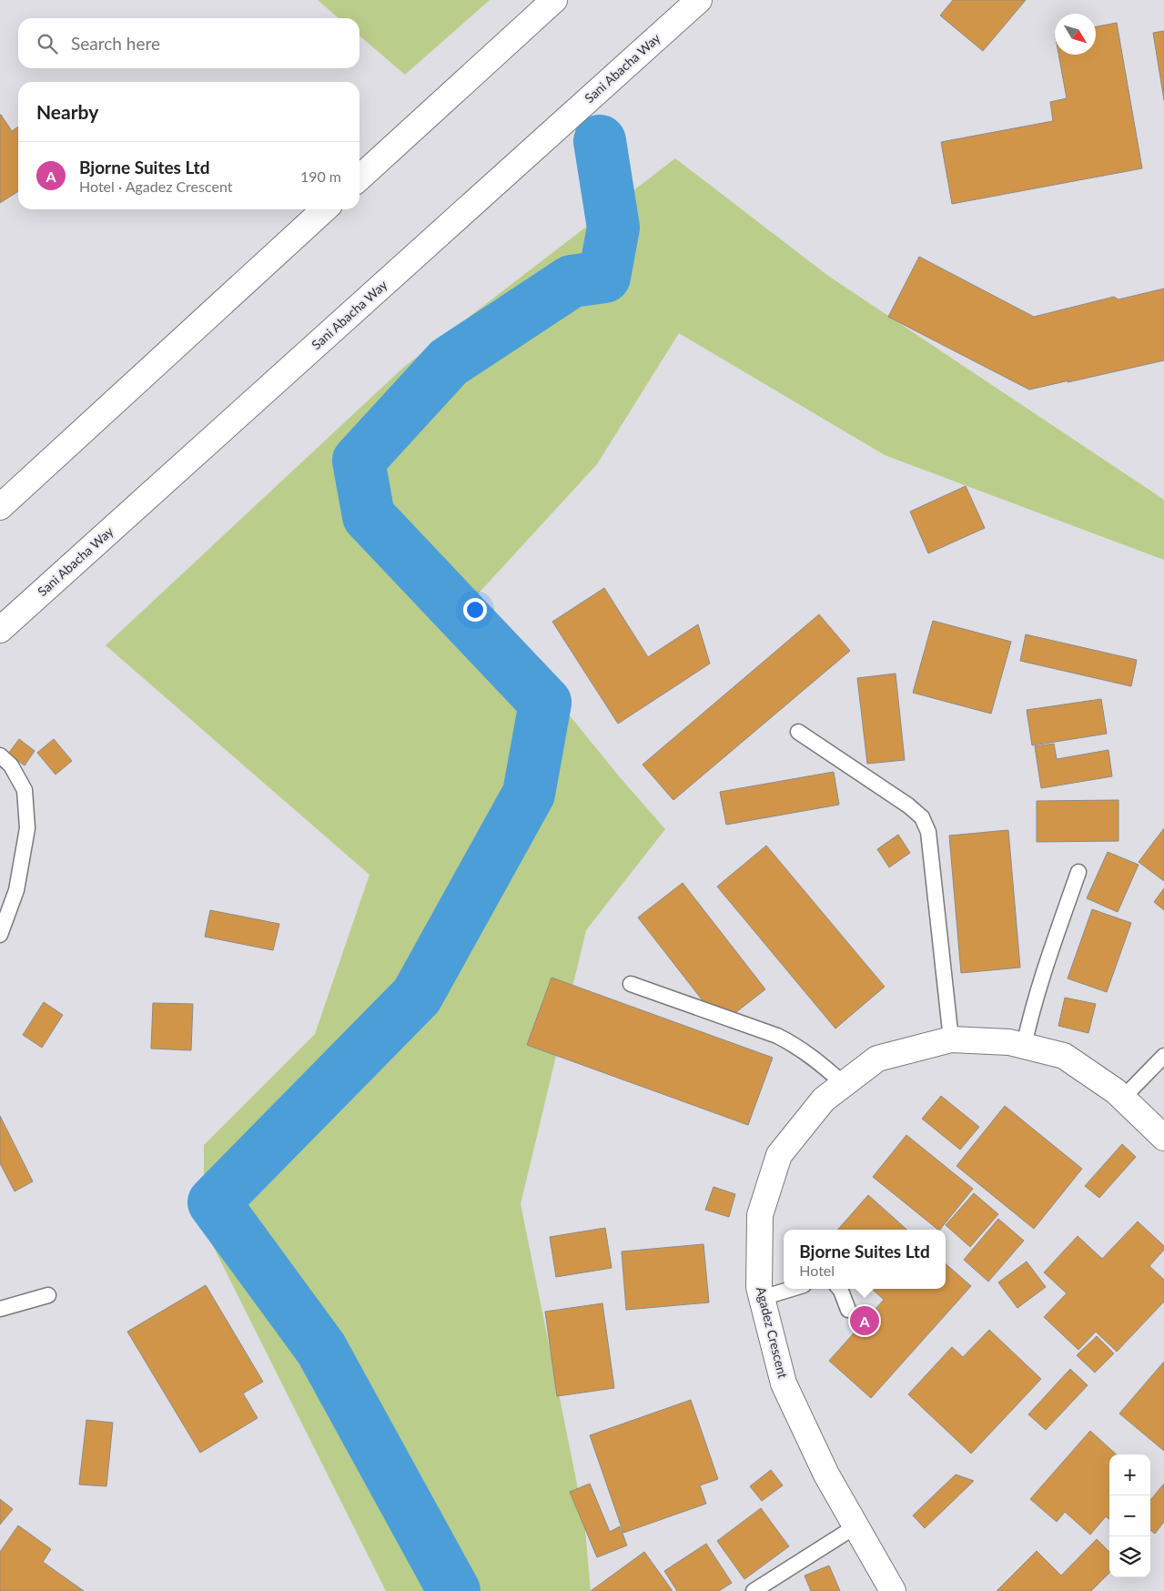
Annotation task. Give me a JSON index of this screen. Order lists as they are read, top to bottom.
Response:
{
  "streets": {
    "main road": ["Sani Abacha Way", "Agadez Crescent"]
  },
  "north": "bottom right",
  "page": {
    "search": "Search here",
    "heading": "Nearby",
    "list": [
      {
        "mark": "A",
        "name": "Bjorne Suites Ltd",
        "note": "Hotel · Agadez Crescent",
        "value": "190 m"
      }
    ],
    "popup": ["Bjorne Suites Ltd", "Hotel"],
    "pins": "A",
    "map_buttons": ["+", "−"]
  }
}
